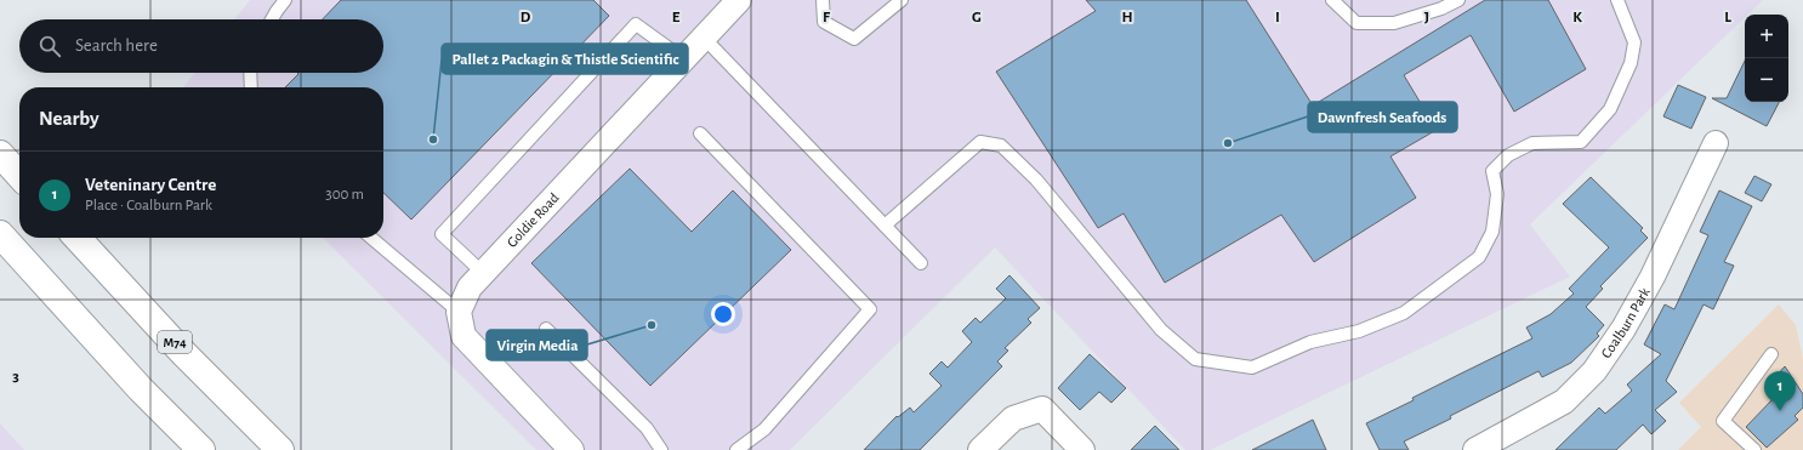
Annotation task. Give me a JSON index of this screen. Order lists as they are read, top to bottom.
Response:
{
  "streets": {
    "highway": ["M74"],
    "street": ["Goldie Road", "Coalburn Park"]
  },
  "places": ["Pallet 2 Packagin & Thistle Scientific", "Dawnfresh Seafoods", "Virgin Media"],
  "page": {
    "map_buttons": ["+", "−"],
    "search": "Search here",
    "heading": "Nearby",
    "list": [
      {
        "mark": "1",
        "name": "Veteninary Centre",
        "note": "Place · Coalburn Park",
        "value": "300 m"
      }
    ],
    "pins": "1"
  },
  "grid": {
    "columns": [
      "D",
      "E",
      "F",
      "G",
      "H",
      "I",
      "J",
      "K",
      "L"
    ],
    "rows": ["3"]
  }
}
